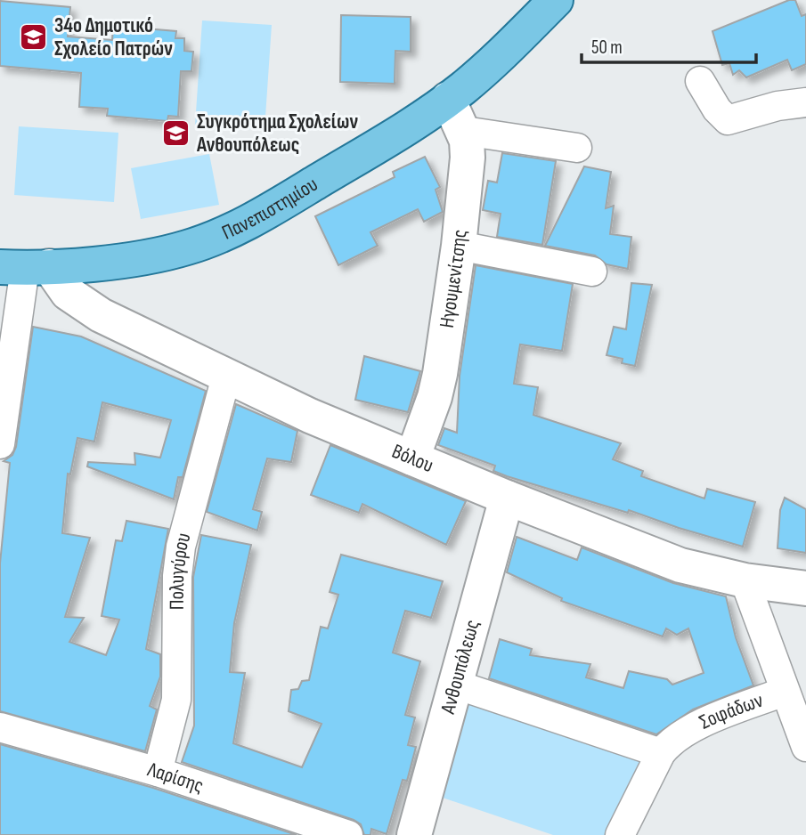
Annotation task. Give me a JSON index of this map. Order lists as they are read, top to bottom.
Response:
{
  "streets": {
    "main road": ["Πανεπιστημίου"],
    "street": [
      "Ηγουμενίτσης",
      "Βόλου",
      "Πολυγύρου",
      "Ανθουπόλεως",
      "Σοφάδων",
      "Λαρίσης"
    ]
  },
  "crossings": [
    ["Πανεπιστημίου", "Ηγουμενίτσης"],
    ["Πανεπιστημίου", "Βόλου"],
    ["Ηγουμενίτσης", "Βόλου"],
    ["Βόλου", "Πολυγύρου"],
    ["Βόλου", "Ανθουπόλεως"],
    ["Βόλου", "Σοφάδων"],
    ["Πολυγύρου", "Λαρίσης"]
  ],
  "places": {
    "school or university": ["34ο Δημοτικό Σχολείο Πατρών", "Συγκρότημα Σχολείων Ανθουπόλεως"]
  },
  "scale_bar": "50 m"
}
